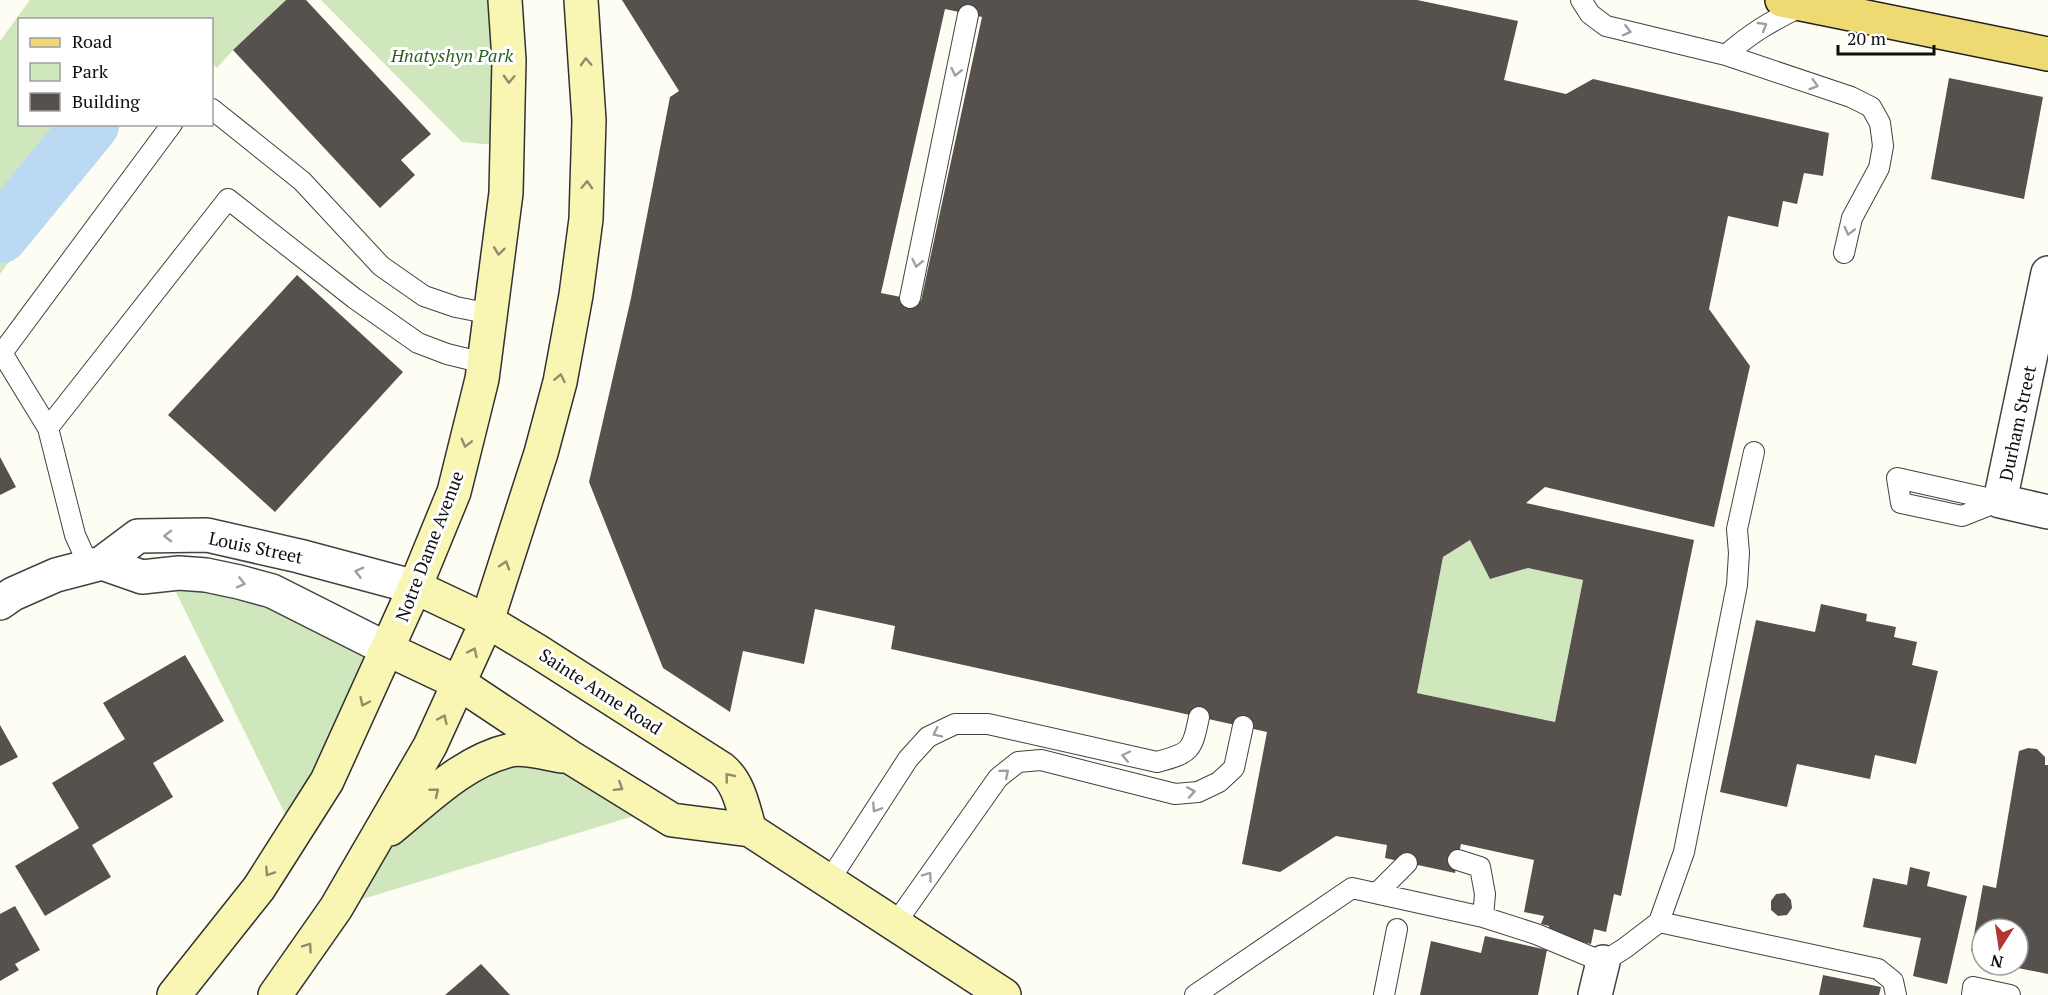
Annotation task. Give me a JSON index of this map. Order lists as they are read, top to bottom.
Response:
{
  "streets": {
    "main road": ["Notre Dame Avenue", "Sainte Anne Road"],
    "street": ["Durham Street", "Louis Street"]
  },
  "crossings": [
    ["Notre Dame Avenue", "Louis Street"],
    ["Notre Dame Avenue", "Sainte Anne Road"],
    ["Louis Street", "Sainte Anne Road"]
  ],
  "parks": ["Hnatyshyn Park"],
  "legend": ["Road", "Park", "Building"],
  "scale_bar": "20 m",
  "north": "bottom"
}
